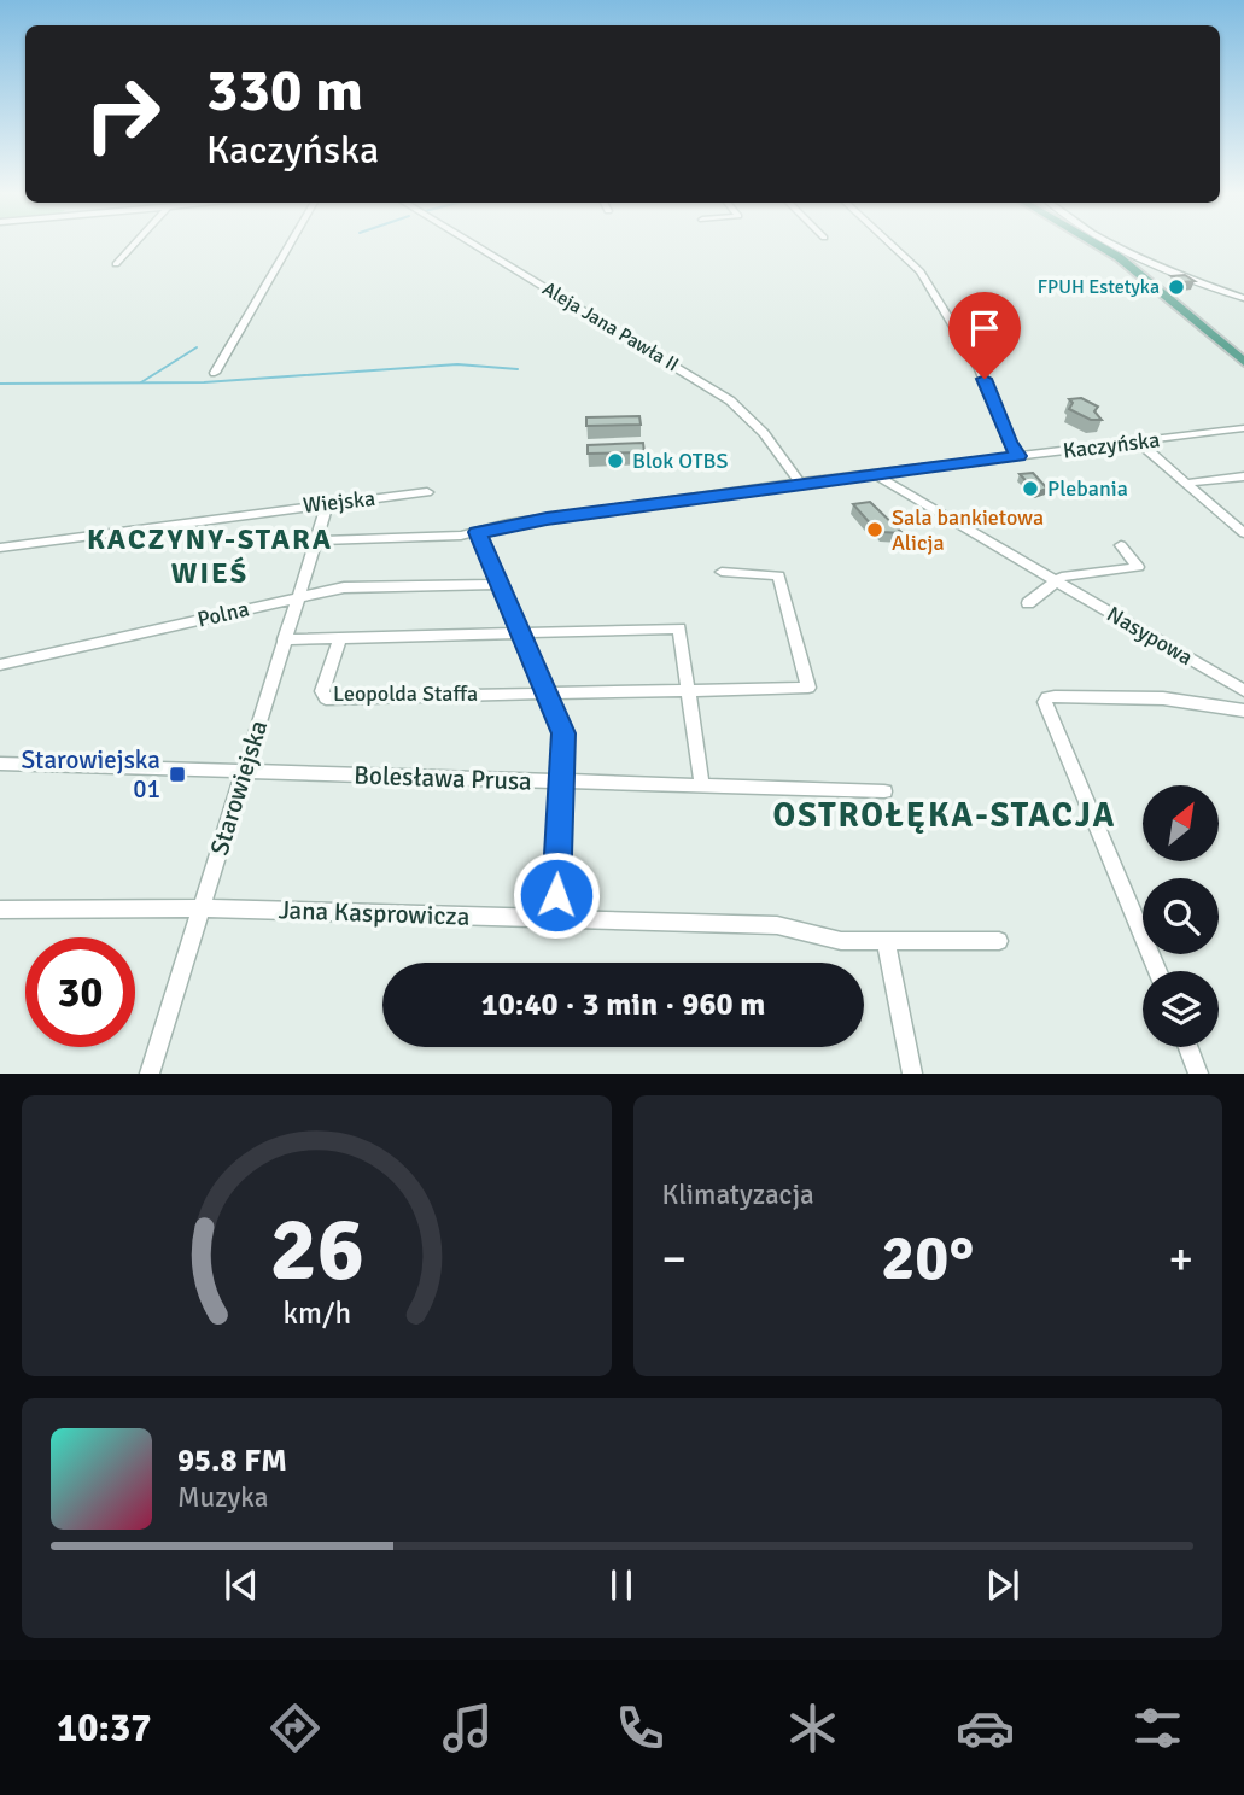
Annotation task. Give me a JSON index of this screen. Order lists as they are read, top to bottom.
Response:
{
  "streets": {
    "street": [
      "Aleja Jana Pawła II",
      "Kaczyńska",
      "Wiejska",
      "Polna",
      "Nasypowa",
      "Leopolda Staffa",
      "Bolesława Prusa",
      "Starowiejska",
      "Jana Kasprowicza"
    ]
  },
  "crossings": [
    ["Aleja Jana Pawła II", "Kaczyńska"],
    ["Kaczyńska", "Nasypowa"],
    ["Kaczyńska", "Starowiejska"],
    ["Wiejska", "Starowiejska"],
    ["Polna", "Starowiejska"],
    ["Bolesława Prusa", "Starowiejska"],
    ["Starowiejska", "Jana Kasprowicza"]
  ],
  "districts": ["KACZYNY-STARA WIEŚ", "OSTROŁĘKA-STACJA"],
  "places": {
    "other": [
      "FPUH Estetyka",
      "Blok OTBS",
      "Plebania",
      "Sala bankietowa Alicja"
    ],
    "transit": ["Starowiejska 01"]
  },
  "north": "top right",
  "page": {
    "turn": ["330 m", "Kaczyńska"],
    "limit": "30",
    "trip": "10:40 · 3 min · 960 m",
    "tile": "Klimatyzacja",
    "heat": ["−", "20°", "+"],
    "song": ["95.8 FM", "Muzyka"],
    "tabs": "10:37",
    "gauge": ["26", "km/h"]
  }
}
